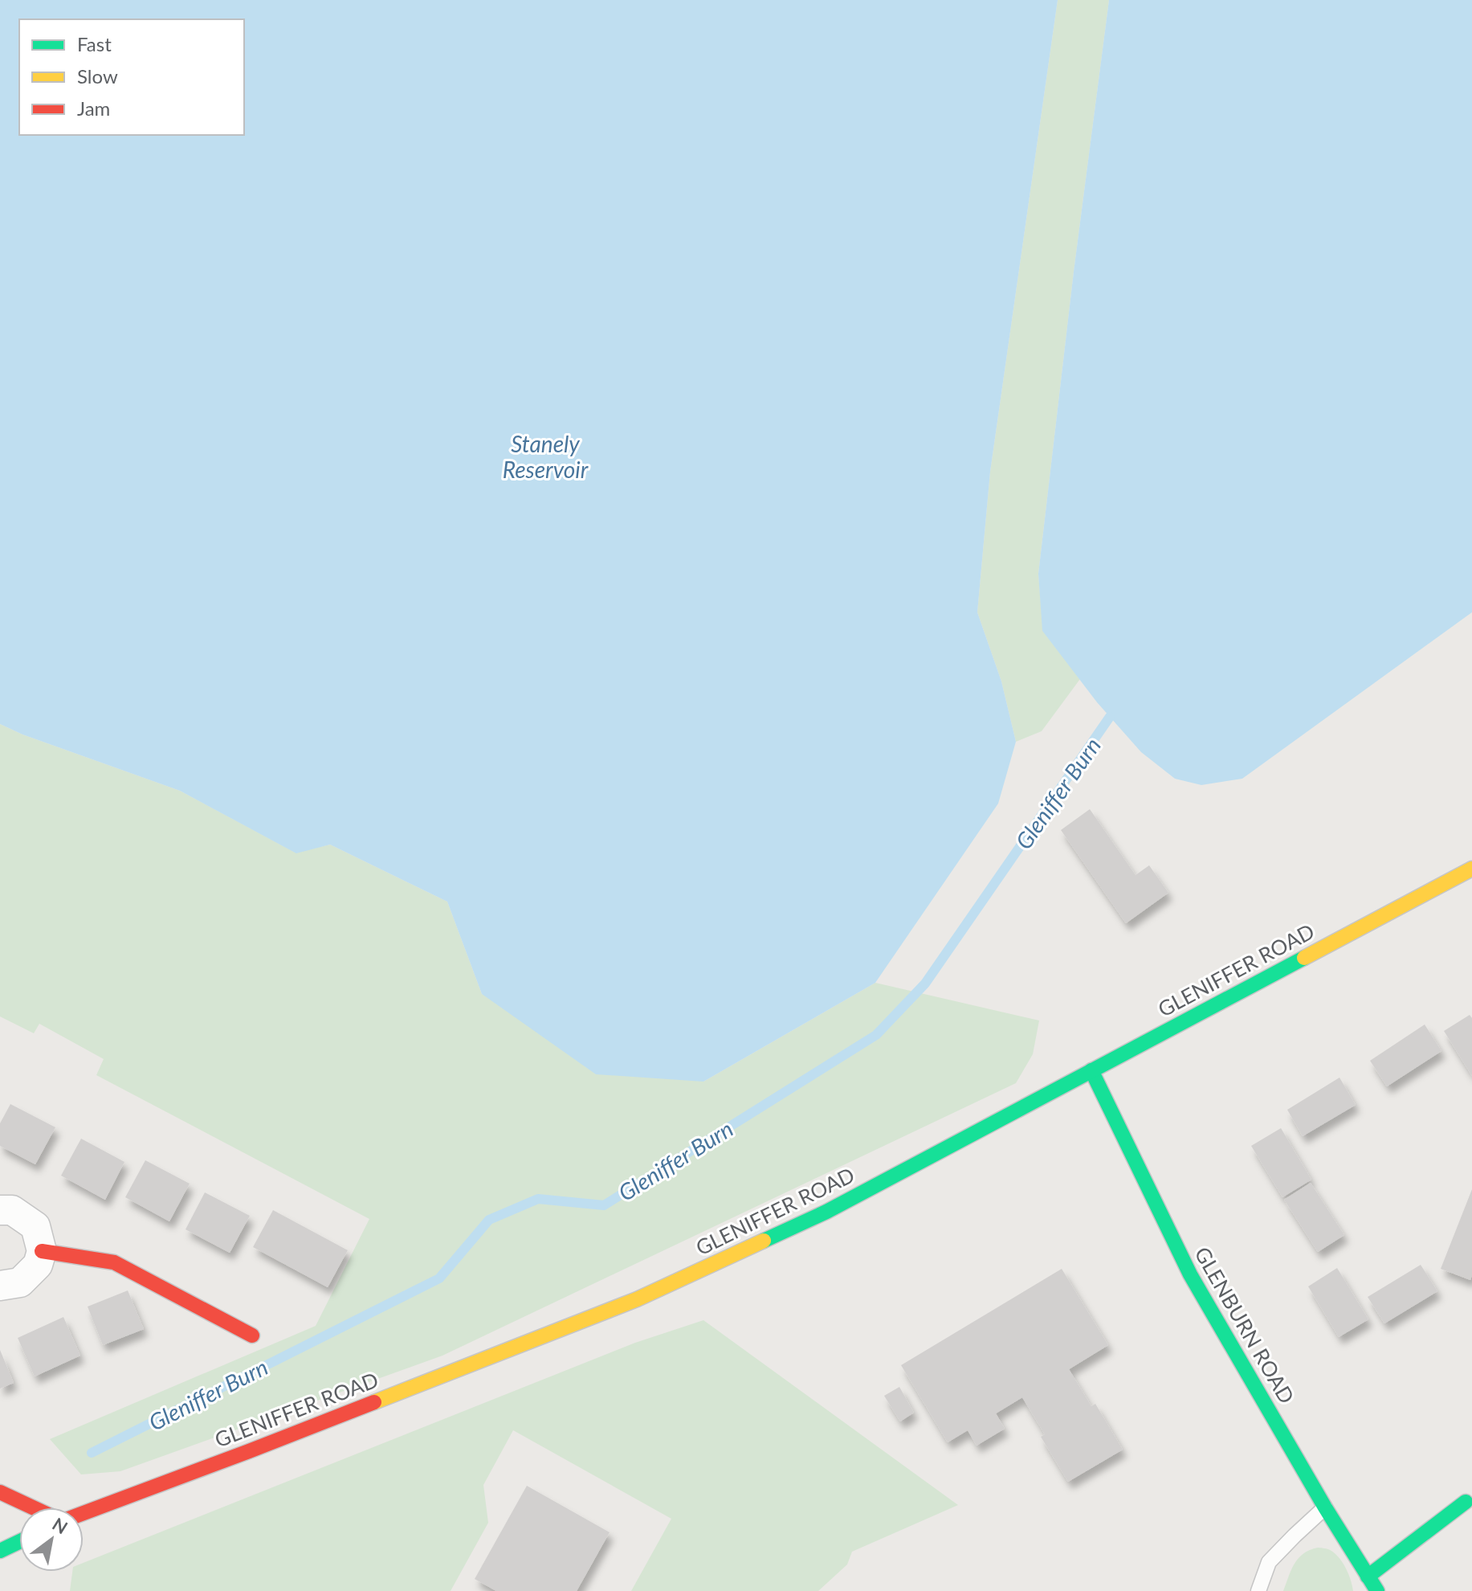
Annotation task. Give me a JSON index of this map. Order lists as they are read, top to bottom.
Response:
{
  "streets": {
    "main road": ["GLENIFFER ROAD", "GLENBURN ROAD"]
  },
  "crossings": [
    ["GLENIFFER ROAD", "GLENBURN ROAD"]
  ],
  "water": ["Stanely Reservoir", "Gleniffer Burn"],
  "legend": ["Fast", "Slow", "Jam"],
  "north": "top right"
}
